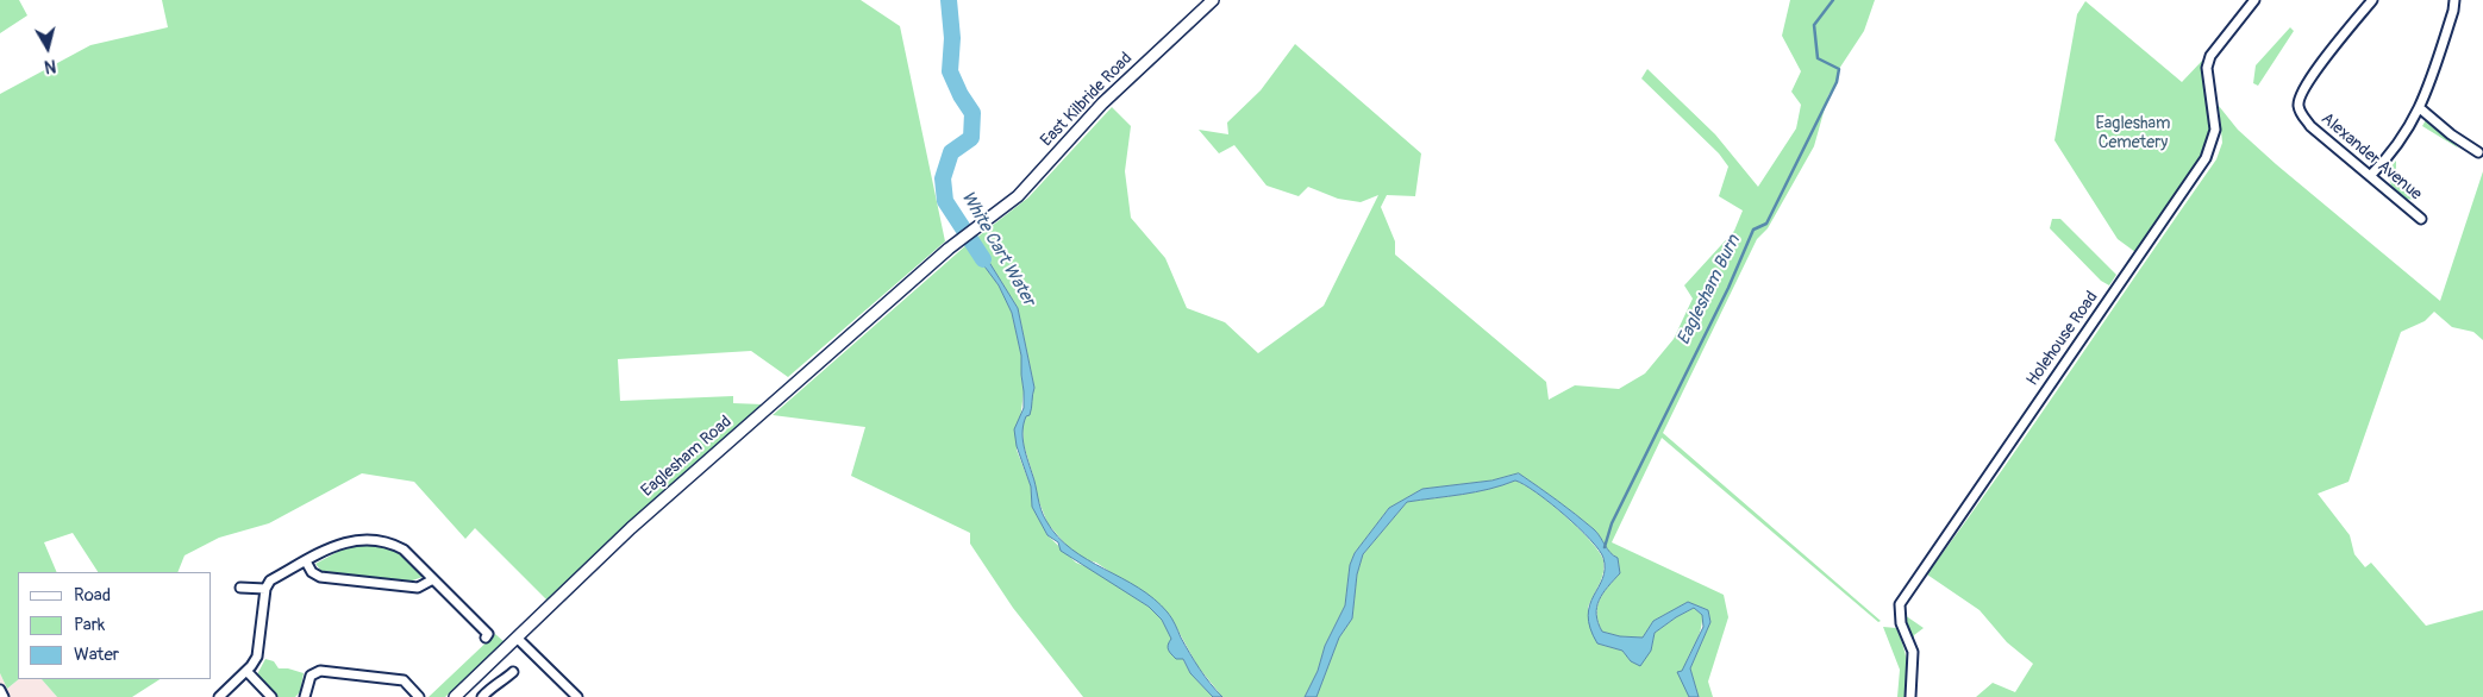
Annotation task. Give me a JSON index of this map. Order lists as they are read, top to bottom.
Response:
{
  "streets": {
    "main road": ["East Kilbride Road", "Eaglesham Road"],
    "street": ["Alexander Avenue", "Holehouse Road"]
  },
  "crossings": [
    ["East Kilbride Road", "Eaglesham Road"]
  ],
  "water": ["White Cart Water", "Eaglesham Burn"],
  "parks": ["Eaglesham Cemetery"],
  "legend": ["Road", "Park", "Water"],
  "north": "bottom"
}
